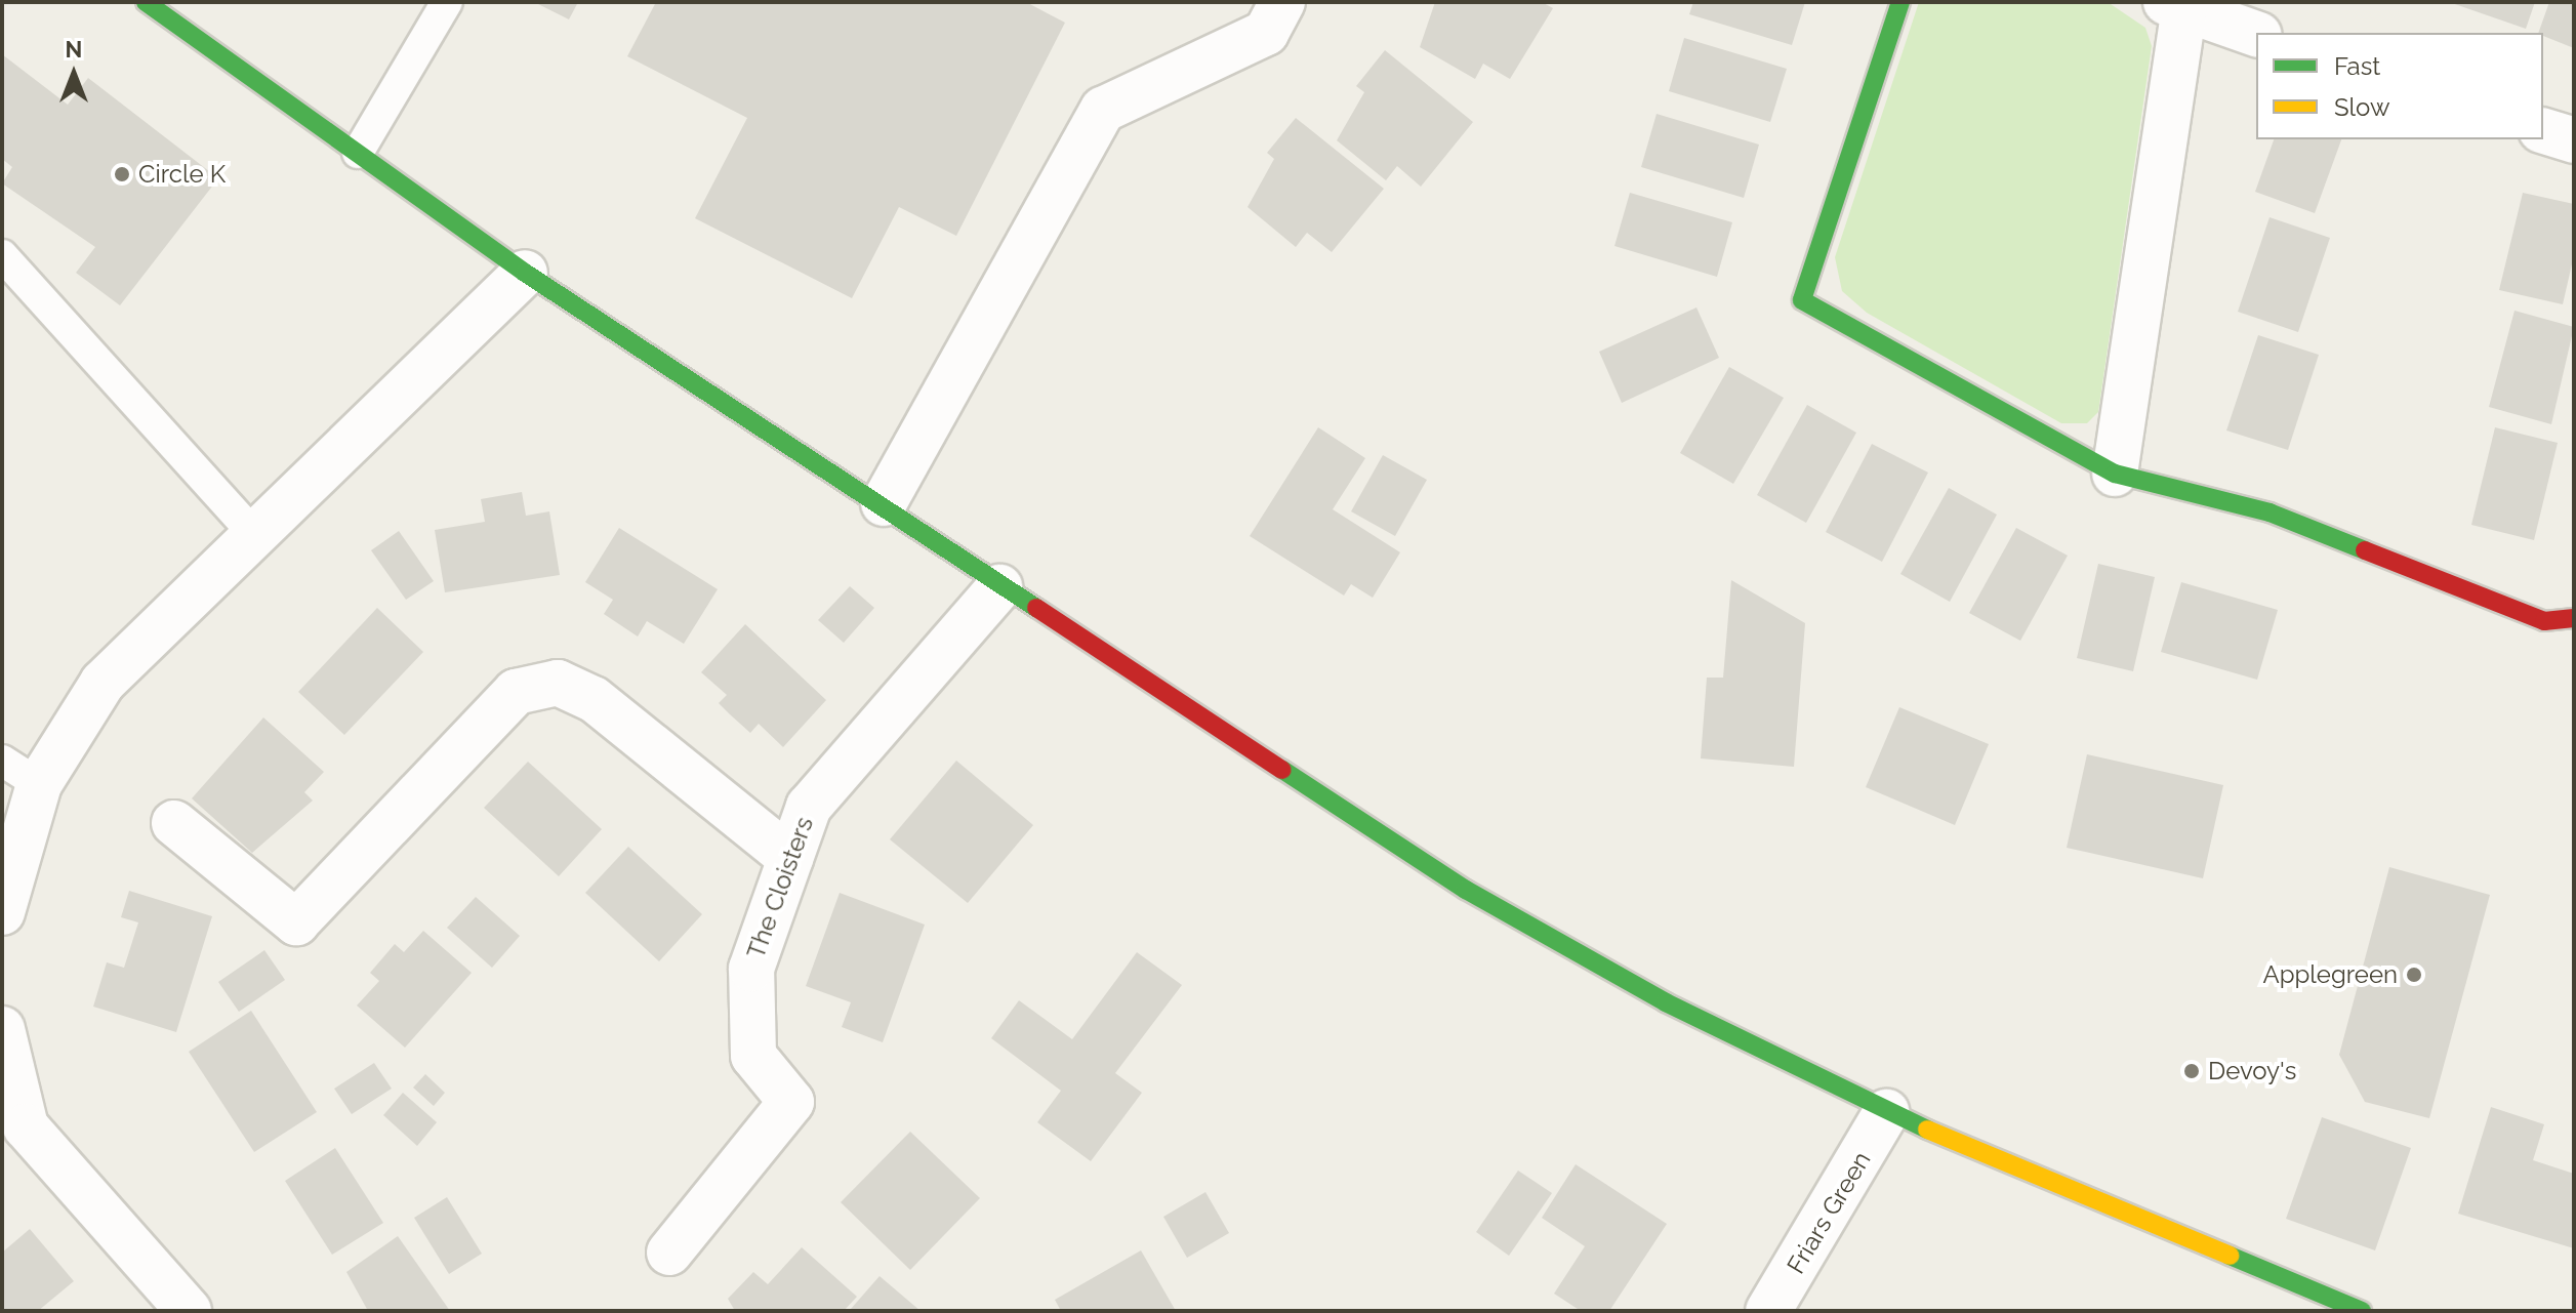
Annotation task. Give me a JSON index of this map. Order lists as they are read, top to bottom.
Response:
{
  "streets": {
    "street": ["The Cloisters", "Friars Green"]
  },
  "places": ["Circle K", "Applegreen", "Devoy's"],
  "legend": ["Fast", "Slow"],
  "north": "top"
}
